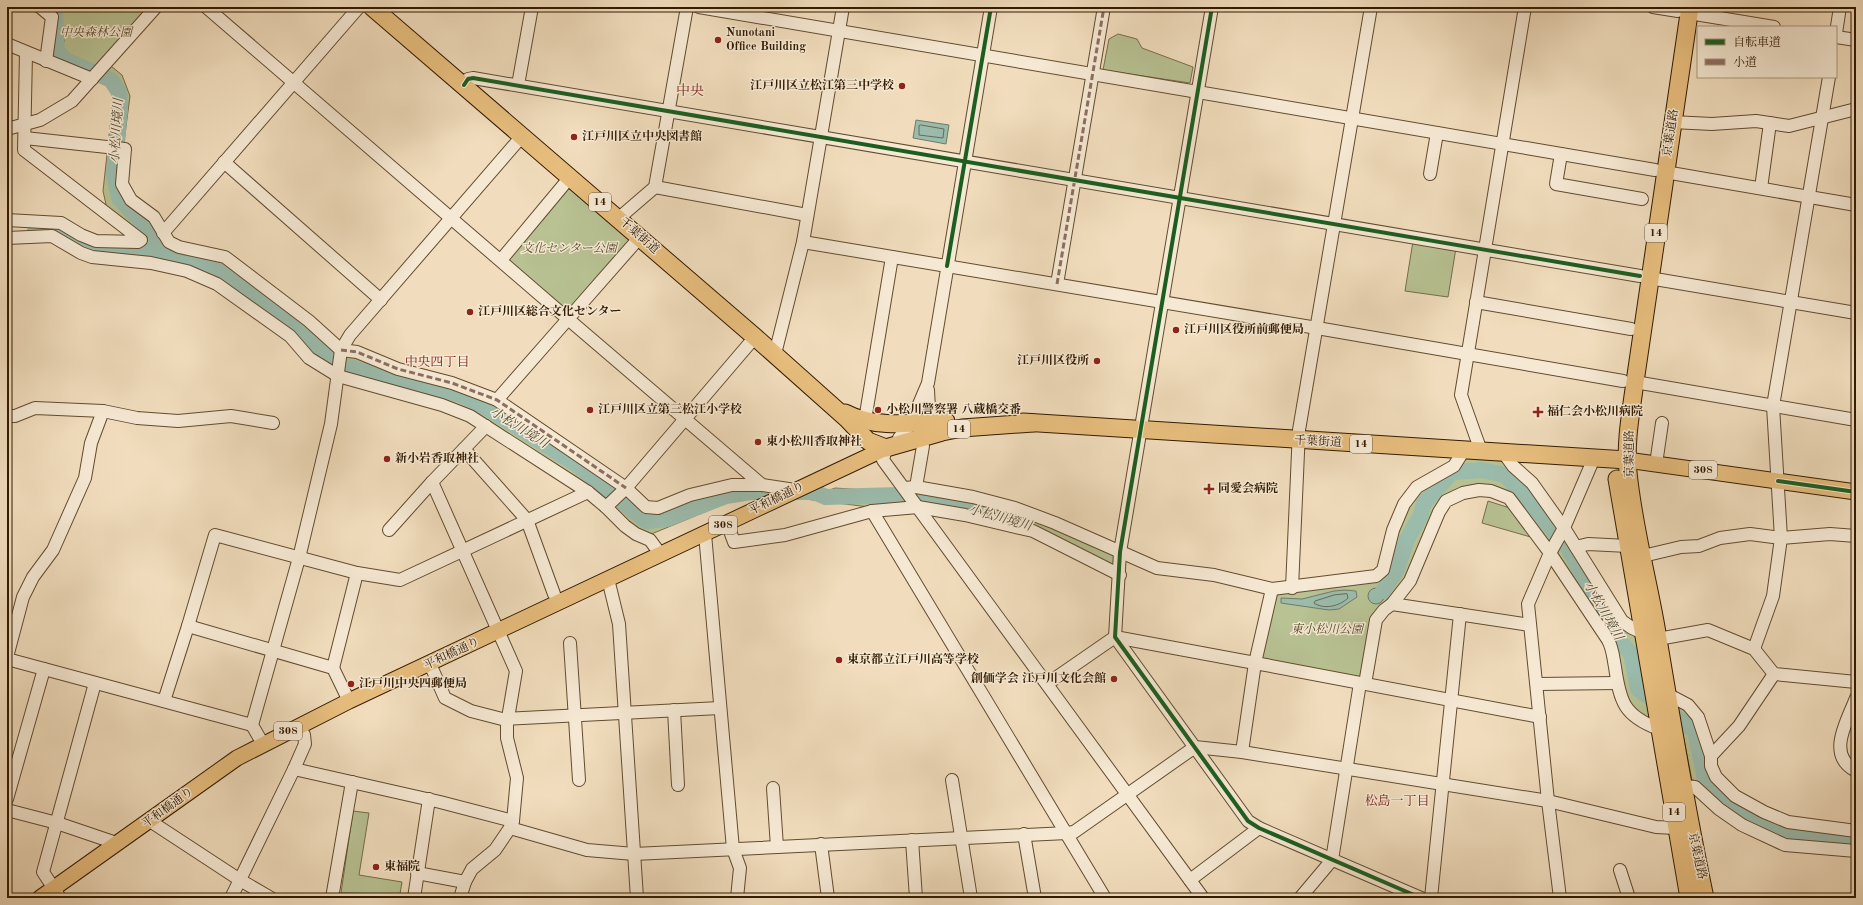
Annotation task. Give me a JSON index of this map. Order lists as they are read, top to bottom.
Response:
{
  "streets": {
    "highway": ["京葉道路", "14", "千葉街道"],
    "main road": ["308", "平和橋通り"]
  },
  "crossings": [
    ["京葉道路", "千葉街道"],
    ["京葉道路", "308"],
    ["千葉街道", "308"],
    ["千葉街道", "平和橋通り"]
  ],
  "districts": ["中央", "中央四丁目", "松島一丁目"],
  "water": ["小松川境川"],
  "parks": ["中央森林公園", "文化センター公園", "東小松川公園"],
  "places": {
    "other": [
      "Nunotani Office Building",
      "江戸川区立松江第三中学校",
      "江戸川区立中央図書館",
      "江戸川区総合文化センター",
      "江戸川区役所前郵便局",
      "江戸川区役所",
      "江戸川区立第三松江小学校",
      "小松川警察署 八蔵橋交番",
      "東小松川香取神社",
      "新小岩香取神社",
      "東京都立江戸川高等学校",
      "創価学会 江戸川文化会館",
      "江戸川中央四郵便局",
      "東福院"
    ],
    "health": ["福仁会小松川病院", "同愛会病院"]
  },
  "legend": ["自転車道", "小道"]
}
